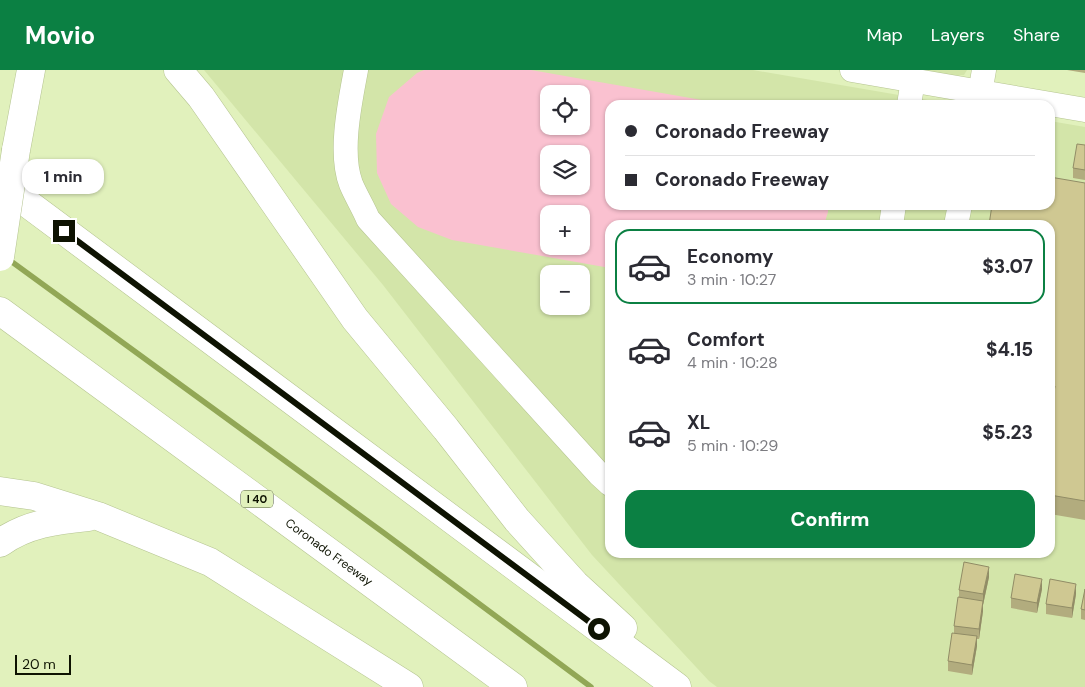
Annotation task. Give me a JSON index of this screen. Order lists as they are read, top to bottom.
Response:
{
  "streets": {
    "main road": ["I 40", "Coronado Freeway"]
  },
  "scale_bar": "20 m",
  "page": {
    "header": "Movio",
    "nav": ["Map", "Layers", "Share"],
    "map_buttons": ["+", "−"],
    "banner": ["Coronado Freeway", "Coronado Freeway"],
    "bubble": "1 min",
    "list": [
      {
        "name": "Economy",
        "note": "3 min · 10:27",
        "value": "$3.07"
      },
      {
        "name": "Comfort",
        "note": "4 min · 10:28",
        "value": "$4.15"
      },
      {
        "name": "XL",
        "note": "5 min · 10:29",
        "value": "$5.23"
      }
    ],
    "buttons": "Confirm",
    "scale": "20 m"
  }
}
